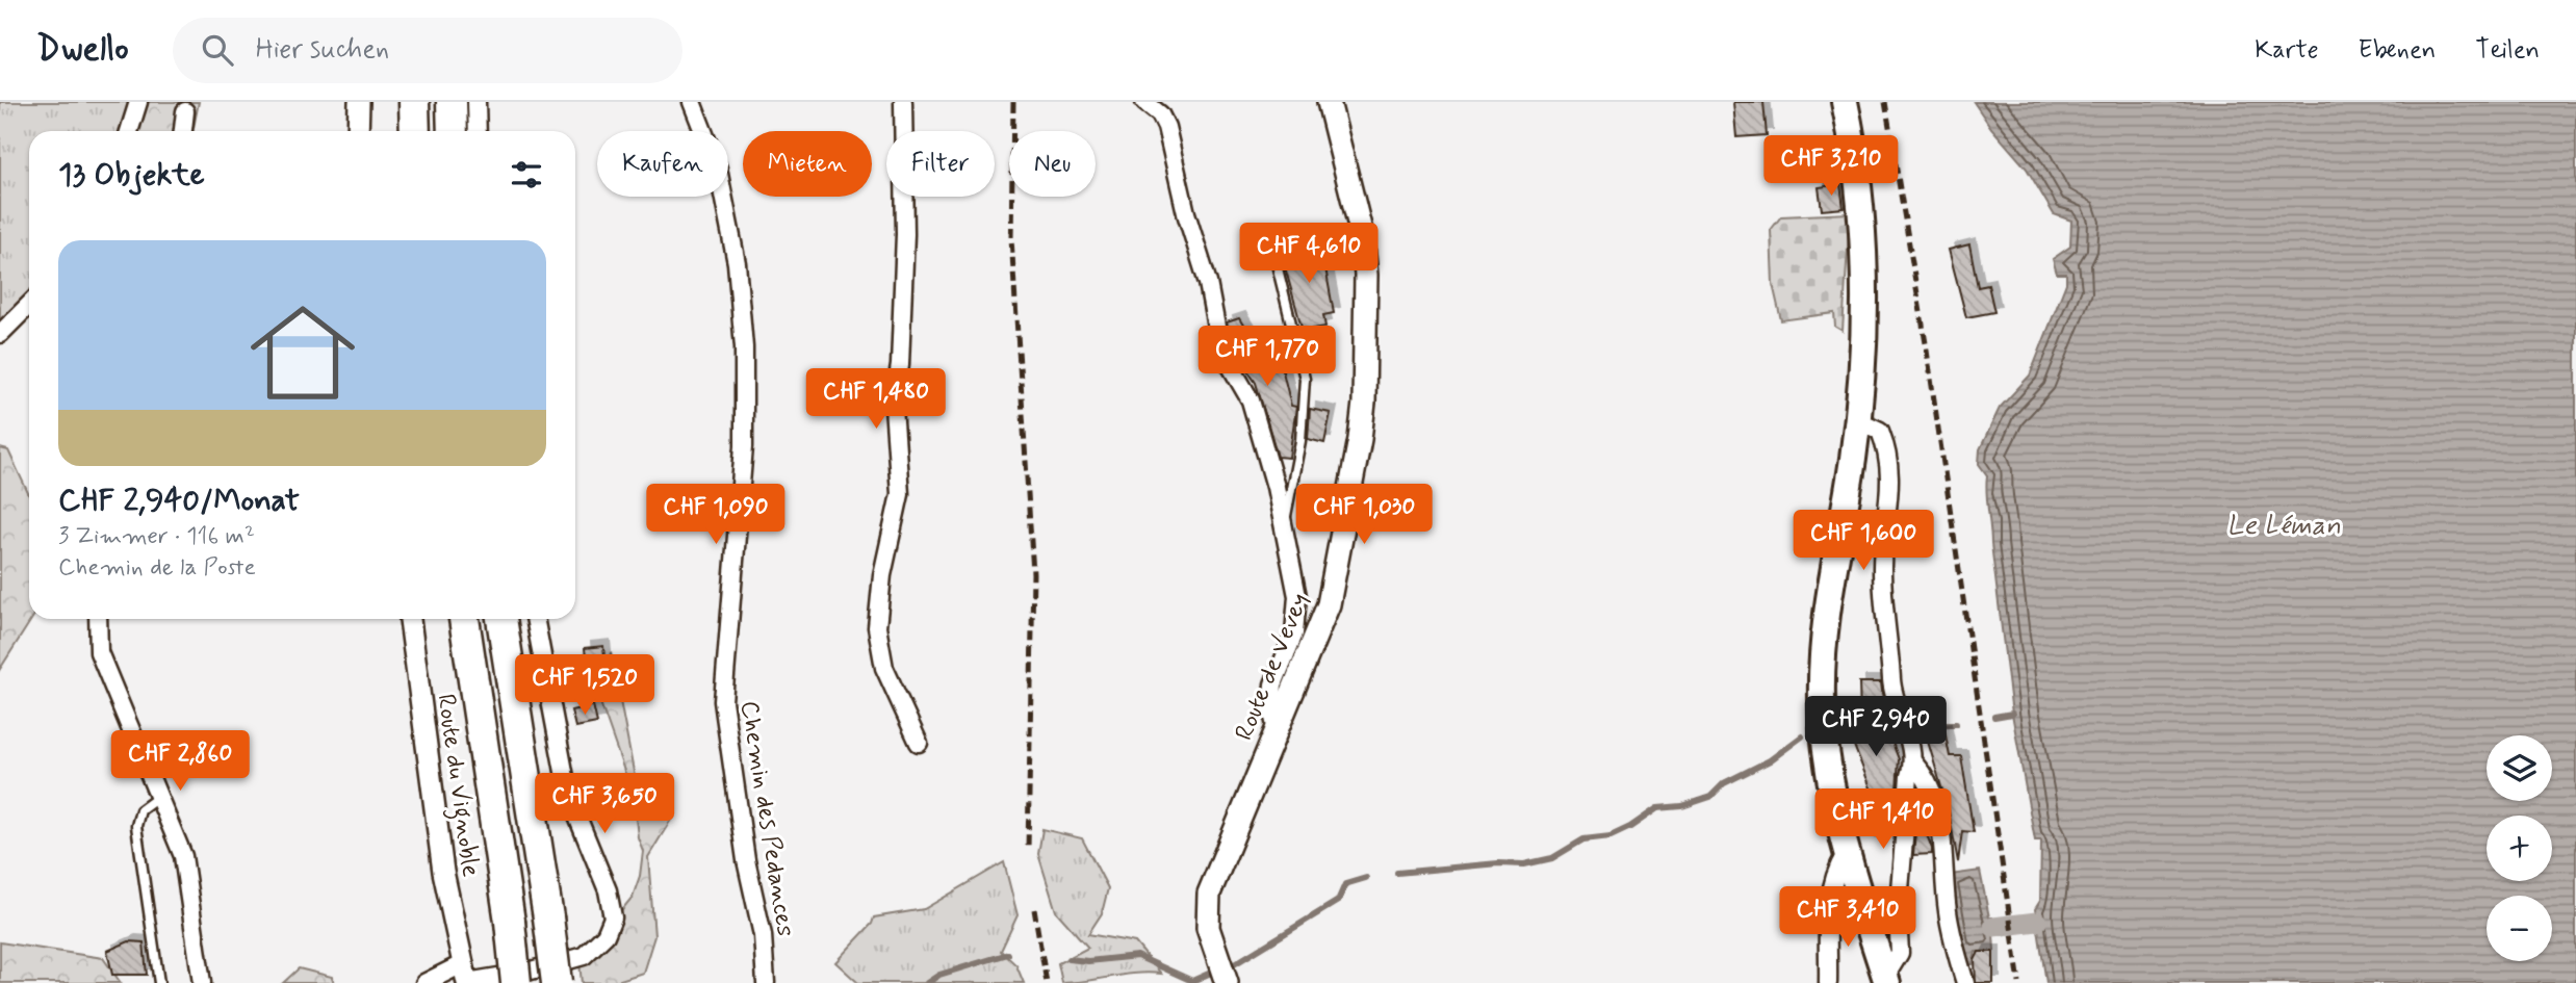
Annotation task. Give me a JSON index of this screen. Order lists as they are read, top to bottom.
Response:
{
  "streets": {
    "main road": ["Route de Vevey"],
    "street": ["Route du Vignoble", "Chemin des Pedances"]
  },
  "water": ["Le Léman"],
  "page": {
    "header": "Dwello",
    "search": "Hier suchen",
    "nav": ["Karte", "Ebenen", "Teilen"],
    "chip": [
      "Kaufen",
      "Mieten",
      "Filter",
      "Neu"
    ],
    "heading": "13 Objekte",
    "price": [
      "CHF 3,210",
      "CHF 4,610",
      "CHF 1,770",
      "CHF 1,480",
      "CHF 1,090",
      "CHF 1,030",
      "CHF 1,600",
      "CHF 1,520",
      "CHF 2,940",
      "CHF 2,860",
      "CHF 3,650",
      "CHF 1,410",
      "CHF 3,410"
    ],
    "list": [
      {
        "name": "CHF 2,940/Monat",
        "note": "3 Zimmer · 116 m² · Chemin de la Poste"
      }
    ],
    "map_buttons": ["+", "−"]
  }
}
